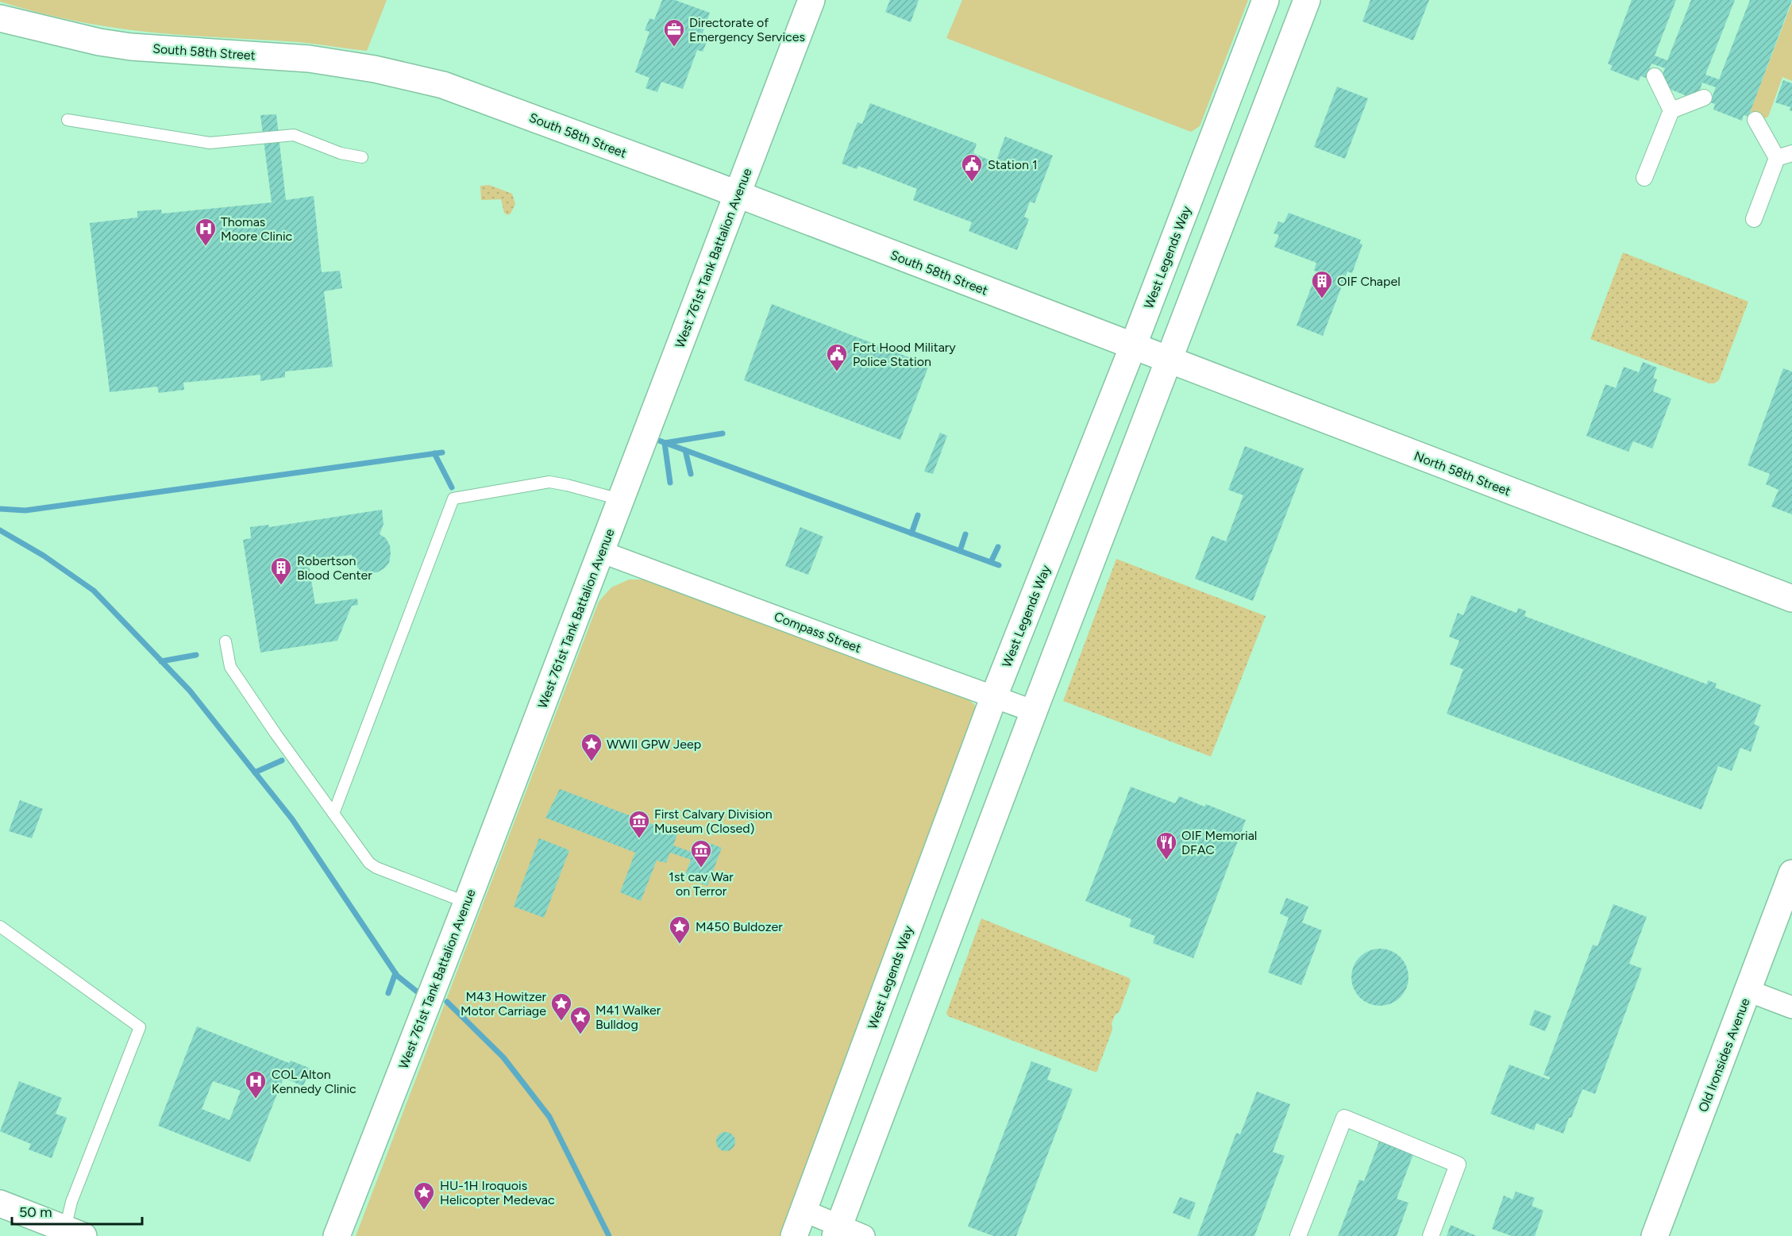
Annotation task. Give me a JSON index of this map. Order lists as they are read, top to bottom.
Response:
{
  "streets": {
    "street": [
      "South 58th Street",
      "West Legends Way",
      "West 761st Tank Battalion Avenue",
      "North 58th Street",
      "Compass Street",
      "Old Ironsides Avenue"
    ]
  },
  "crossings": [
    ["South 58th Street", "West Legends Way"],
    ["South 58th Street", "West 761st Tank Battalion Avenue"],
    ["South 58th Street", "North 58th Street"],
    ["West Legends Way", "North 58th Street"],
    ["West Legends Way", "Compass Street"],
    ["West 761st Tank Battalion Avenue", "Compass Street"]
  ],
  "places": {
    "office": ["Directorate of Emergency Services"],
    "public building": ["Station 1", "Fort Hood Military Police Station"],
    "hospital": ["Thomas Moore Clinic", "COL Alton Kennedy Clinic"],
    "building": ["OIF Chapel", "Robertson Blood Center"],
    "place": [
      "WWII GPW Jeep",
      "M450 Buldozer",
      "M43 Howitzer Motor Carriage",
      "M41 Walker Bulldog",
      "HU-1H Iroquois Helicopter Medevac"
    ],
    "museum": ["First Calvary Division Museum (Closed)", "1st cav War on Terror"],
    "restaurant": ["OIF Memorial DFAC"]
  },
  "scale_bar": "50 m"
}
